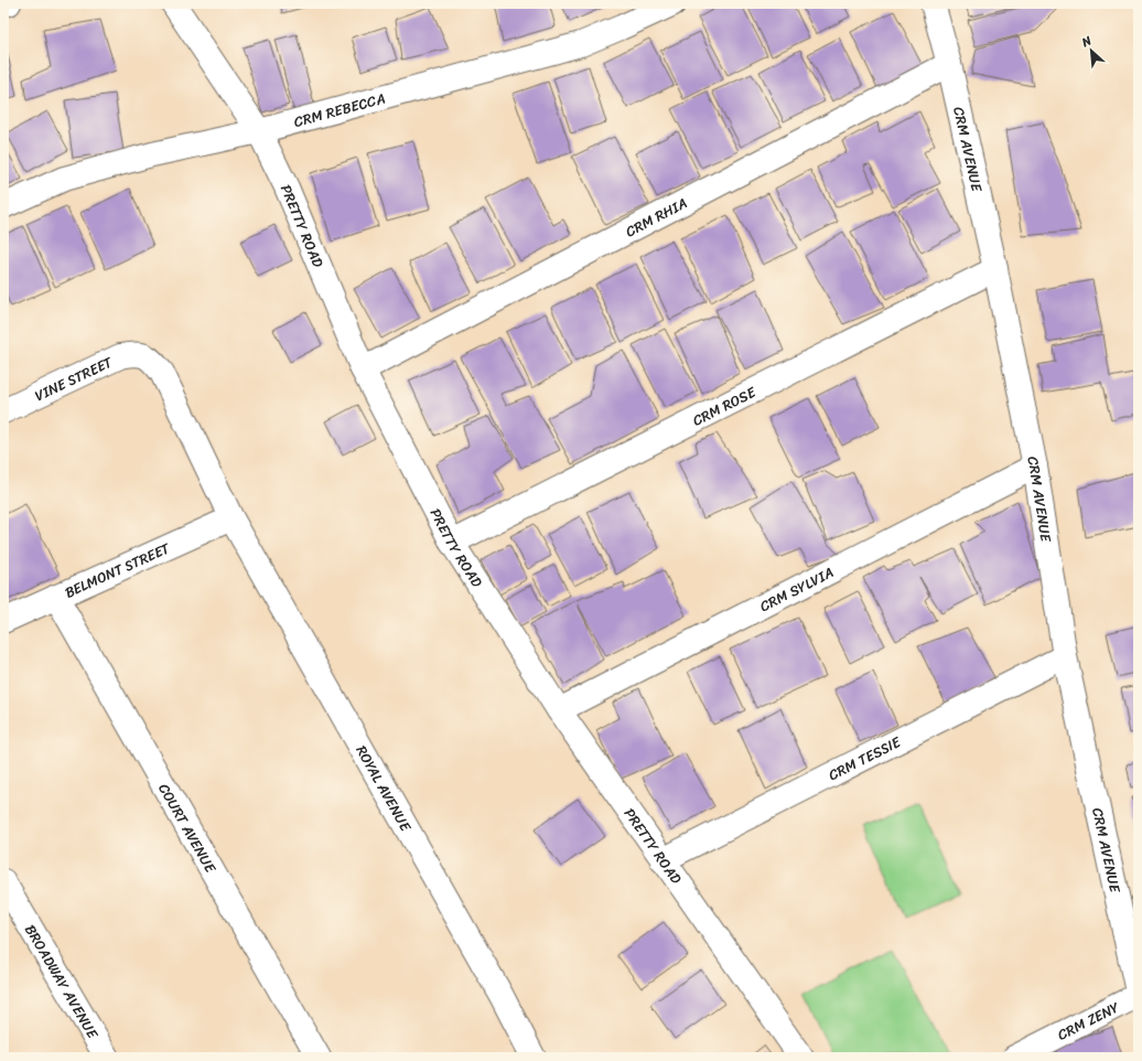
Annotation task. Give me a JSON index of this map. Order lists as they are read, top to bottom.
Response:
{
  "streets": {
    "street": [
      "CRM REBECCA",
      "CRM AVENUE",
      "CRM RHIA",
      "PRETTY ROAD",
      "VINE STREET",
      "CRM ROSE",
      "BELMONT STREET",
      "CRM SYLVIA",
      "CRM TESSIE",
      "ROYAL AVENUE",
      "COURT AVENUE",
      "BROADWAY AVENUE",
      "CRM ZENY"
    ]
  },
  "crossings": [
    ["CRM REBECCA", "PRETTY ROAD"],
    ["CRM AVENUE", "CRM RHIA"],
    ["CRM AVENUE", "CRM ROSE"],
    ["CRM AVENUE", "CRM SYLVIA"],
    ["CRM AVENUE", "CRM TESSIE"],
    ["CRM AVENUE", "CRM ZENY"],
    ["CRM RHIA", "PRETTY ROAD"],
    ["PRETTY ROAD", "CRM ROSE"],
    ["PRETTY ROAD", "CRM SYLVIA"],
    ["PRETTY ROAD", "CRM TESSIE"],
    ["VINE STREET", "ROYAL AVENUE"],
    ["BELMONT STREET", "ROYAL AVENUE"],
    ["BELMONT STREET", "COURT AVENUE"]
  ],
  "north": "top left"
}
